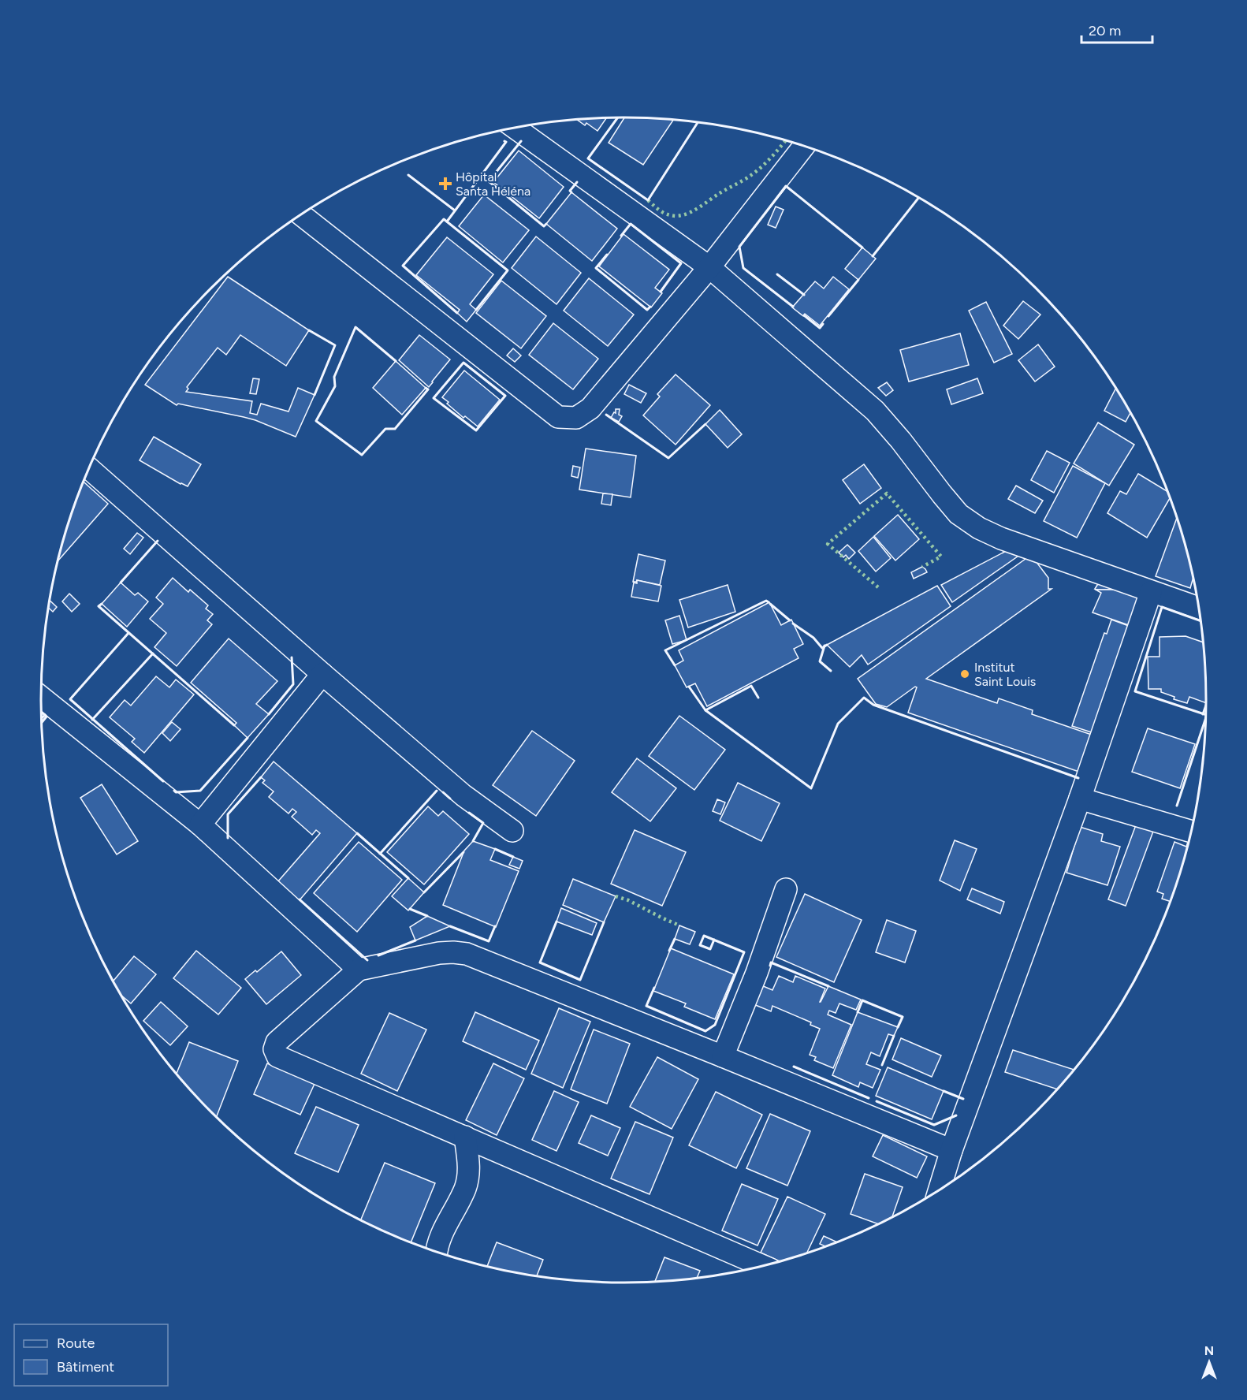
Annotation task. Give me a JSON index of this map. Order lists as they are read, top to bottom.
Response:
{
  "places": {
    "health": ["Hôpital Santa Héléna"],
    "other": ["Institut Saint Louis"]
  },
  "legend": ["Route", "Bâtiment"],
  "scale_bar": "20 m",
  "north": "top"
}
